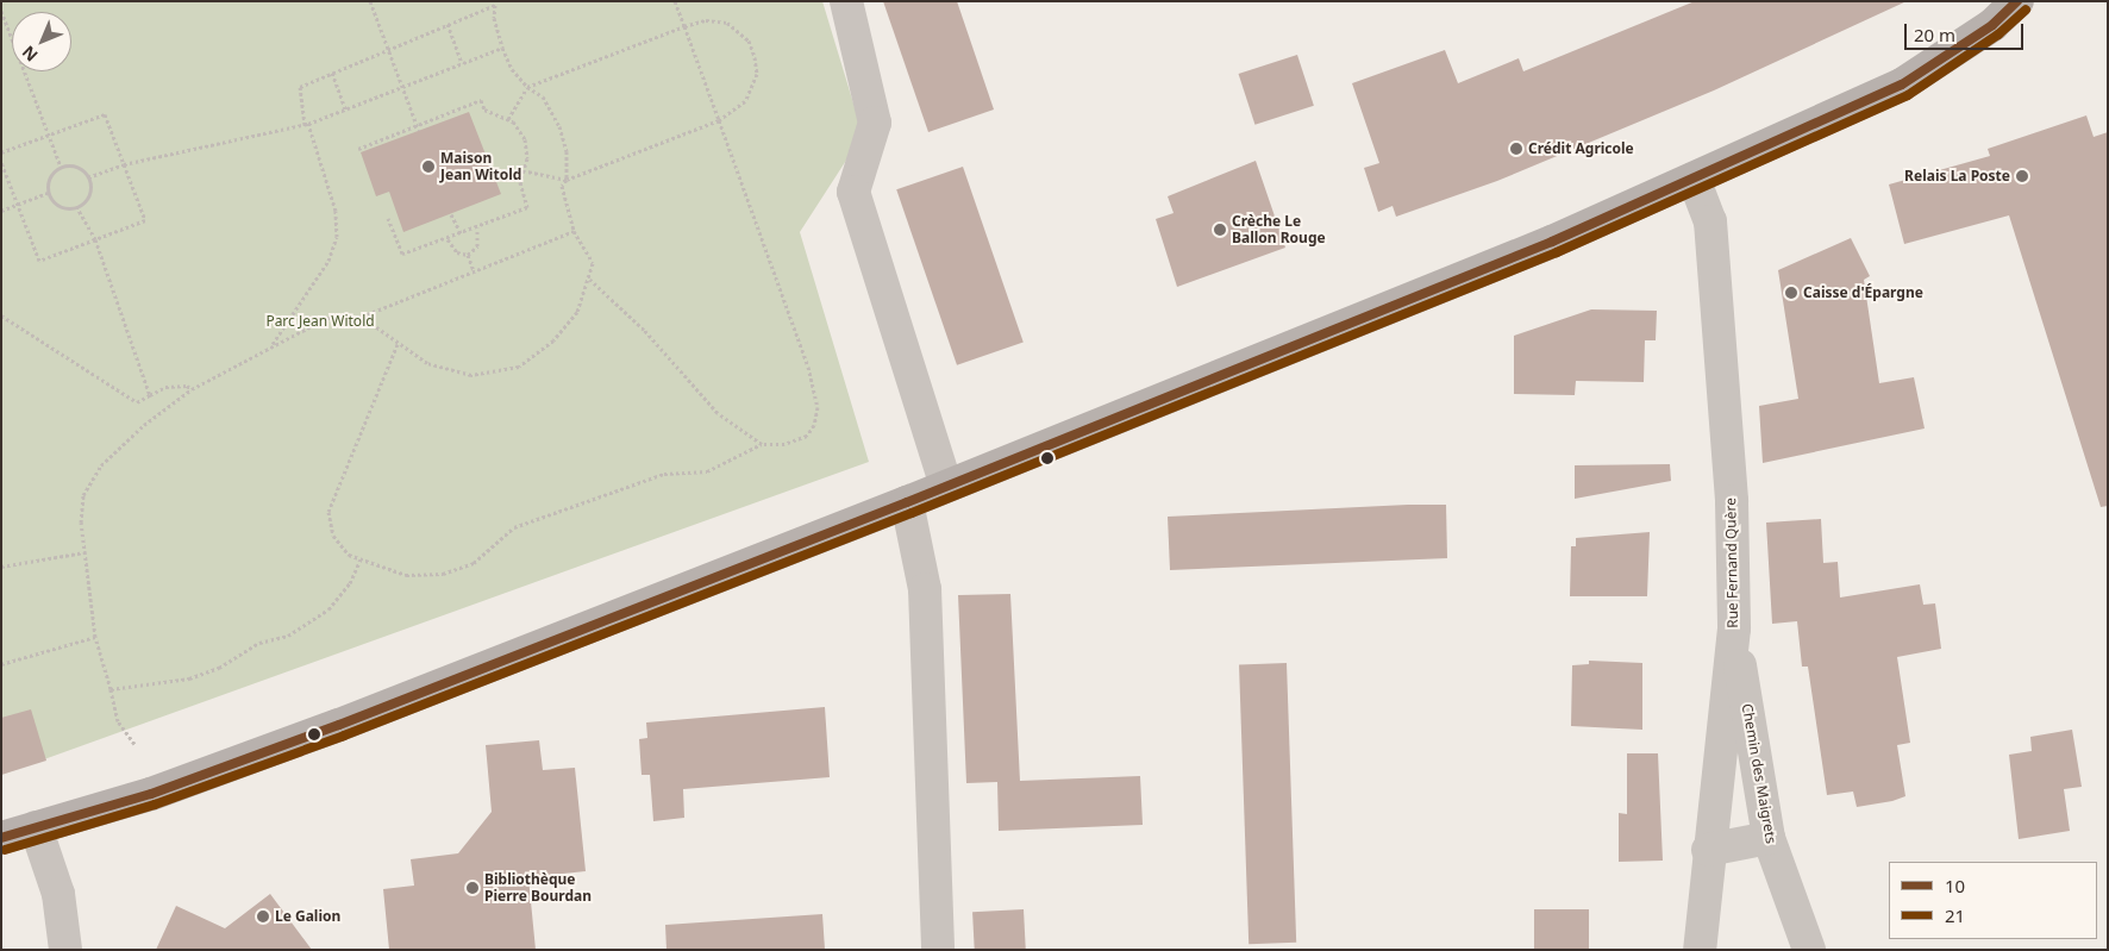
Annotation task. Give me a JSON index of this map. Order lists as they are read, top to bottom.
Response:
{
  "streets": {
    "street": ["Rue Fernand Quère", "Chemin des Maigrets"]
  },
  "crossings": [
    ["Rue Fernand Quère", "Chemin des Maigrets"]
  ],
  "parks": ["Parc Jean Witold"],
  "places": [
    "Crédit Agricole",
    "Maison Jean Witold",
    "Relais La Poste",
    "Crèche Le Ballon Rouge",
    "Caisse d'Épargne",
    "Bibliothèque Pierre Bourdan",
    "Le Galion"
  ],
  "lines": ["transit line 10", "transit line 21"],
  "legend": ["10", "21"],
  "scale_bar": "20 m",
  "north": "bottom left"
}
